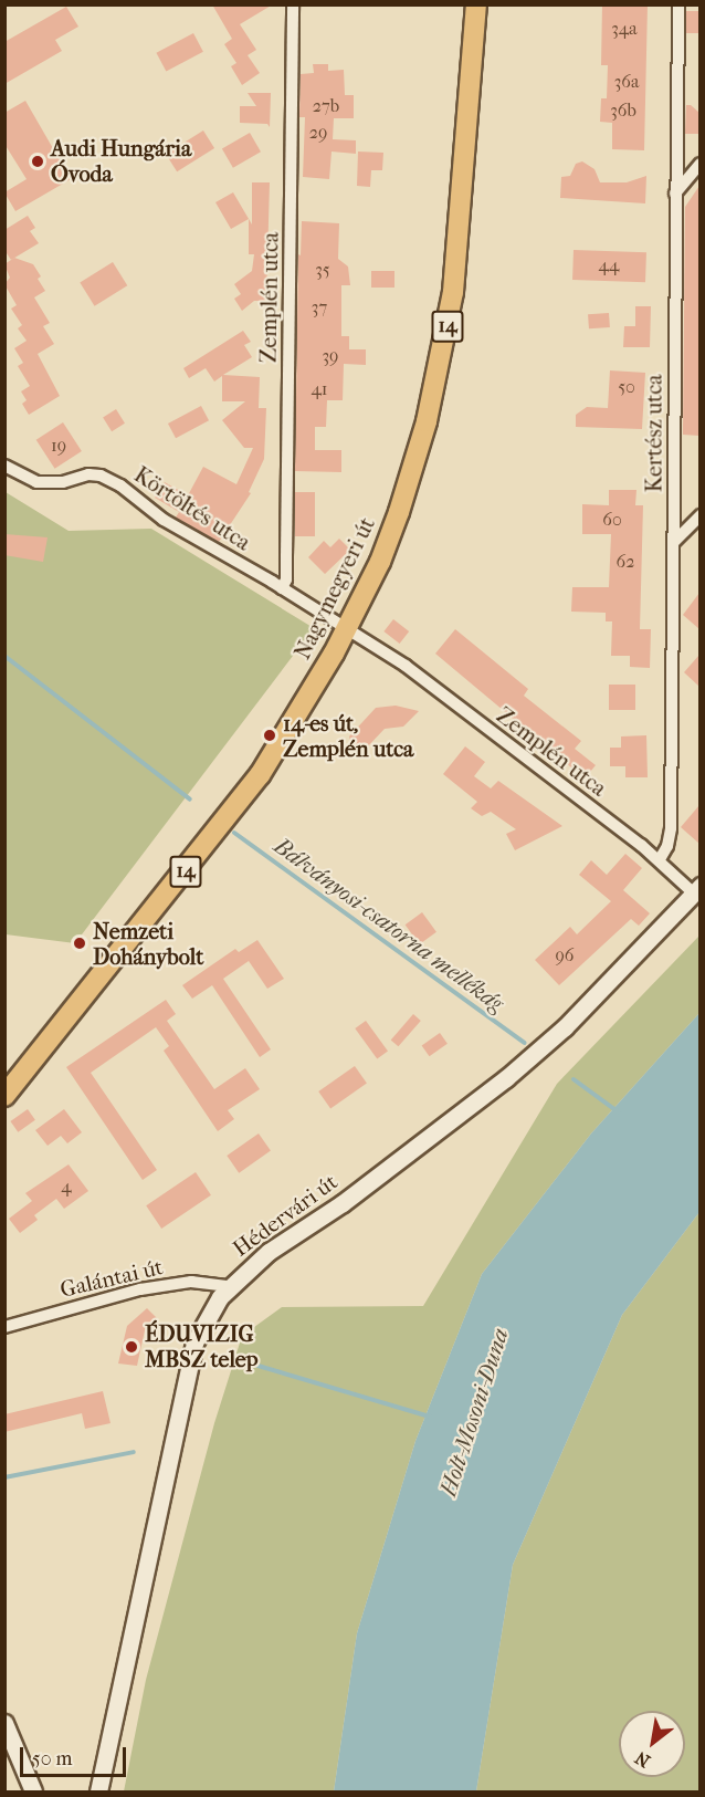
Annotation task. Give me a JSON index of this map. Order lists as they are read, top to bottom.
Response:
{
  "streets": {
    "main road": ["14", "Nagymegyeri út"],
    "street": [
      "Zemplén utca",
      "Kertész utca",
      "Körtöltés utca",
      "Hédervári út",
      "Galántai út"
    ]
  },
  "crossings": [
    ["Zemplén utca", "Kertész utca"],
    ["Zemplén utca", "Körtöltés utca"],
    ["Zemplén utca", "Nagymegyeri út"],
    ["Zemplén utca", "Hédervári út"],
    ["Körtöltés utca", "Nagymegyeri út"],
    ["Hédervári út", "Galántai út"]
  ],
  "water": ["Bálványosi-csatorna mellékág", "Holt-Mosoni-Duna"],
  "places": [
    "Audi Hungária Óvoda",
    "14-es út, Zemplén utca",
    "Nemzeti Dohánybolt",
    "ÉDUVIZIG MBSZ telep"
  ],
  "house_numbers": [
    "34a",
    "36a",
    "27b",
    "36b",
    "29",
    "44",
    "35",
    "37",
    "39",
    "50",
    "41",
    "19",
    "60",
    "62",
    "96",
    "4"
  ],
  "scale_bar": "50 m",
  "north": "bottom left"
}
